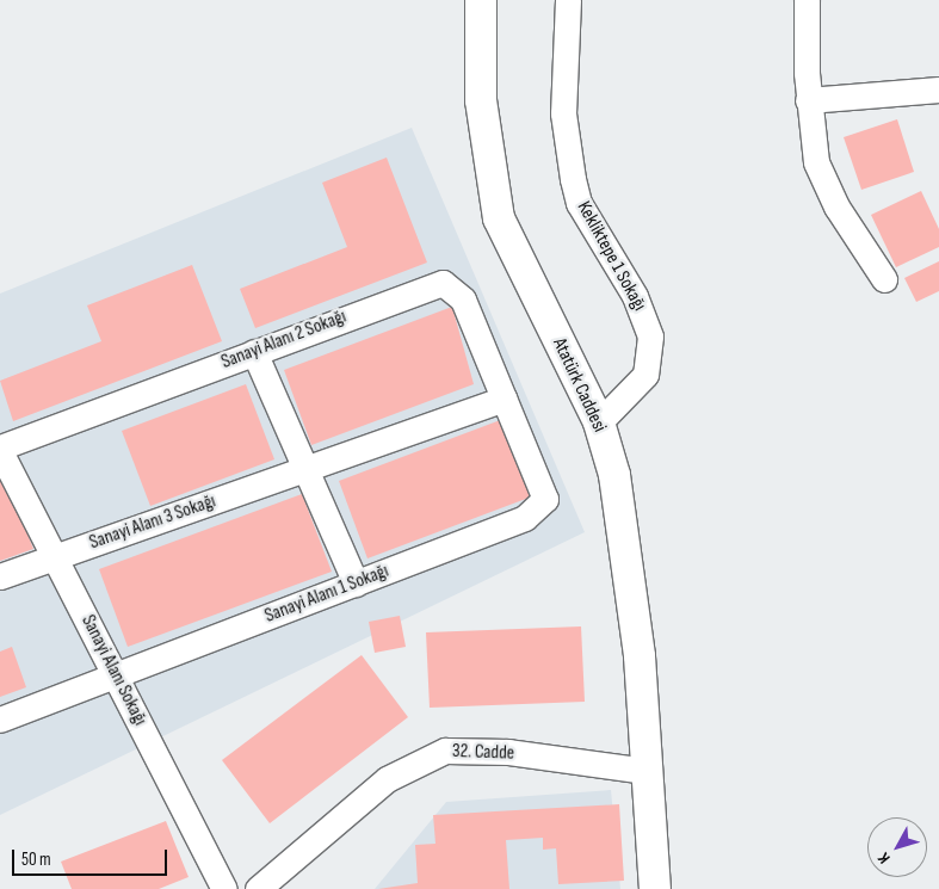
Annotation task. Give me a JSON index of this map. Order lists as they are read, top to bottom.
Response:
{
  "streets": {
    "main road": ["Atatürk Caddesi"],
    "street": [
      "Kekliktepe 1 Sokağı",
      "Sanayi Alanı 2 Sokağı",
      "Sanayi Alanı 3 Sokağı",
      "Sanayi Alanı 1 Sokağı",
      "Sanayi Alanı Sokağı",
      "32. Cadde"
    ]
  },
  "crossings": [
    ["Kekliktepe 1 Sokağı", "Atatürk Caddesi"],
    ["Sanayi Alanı 2 Sokağı", "Sanayi Alanı 3 Sokağı"],
    ["Sanayi Alanı 2 Sokağı", "Sanayi Alanı 1 Sokağı"],
    ["Sanayi Alanı 2 Sokağı", "Sanayi Alanı Sokağı"],
    ["Atatürk Caddesi", "32. Cadde"],
    ["Sanayi Alanı 3 Sokağı", "Sanayi Alanı 1 Sokağı"],
    ["Sanayi Alanı 3 Sokağı", "Sanayi Alanı Sokağı"],
    ["Sanayi Alanı 1 Sokağı", "Sanayi Alanı Sokağı"]
  ],
  "scale_bar": "50 m",
  "north": "bottom left"
}
